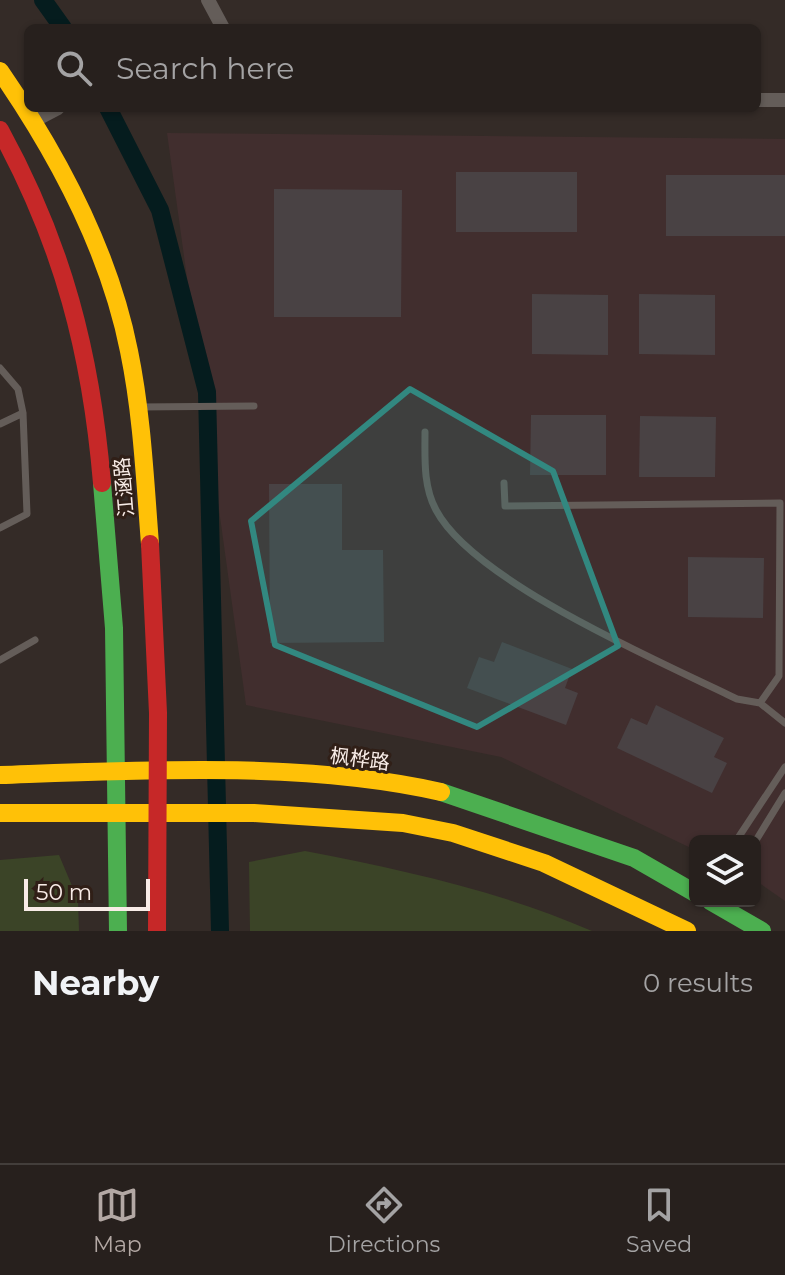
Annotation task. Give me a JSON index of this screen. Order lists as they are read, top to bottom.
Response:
{
  "streets": {
    "main road": ["江涵路", "枫桦路"]
  },
  "crossings": [
    ["江涵路", "枫桦路"]
  ],
  "scale_bar": "50 m",
  "page": {
    "search": "Search here",
    "scale": "50 m",
    "heading": ["Nearby", "0 results"],
    "nav": ["Map", "Directions", "Saved"]
  }
}
